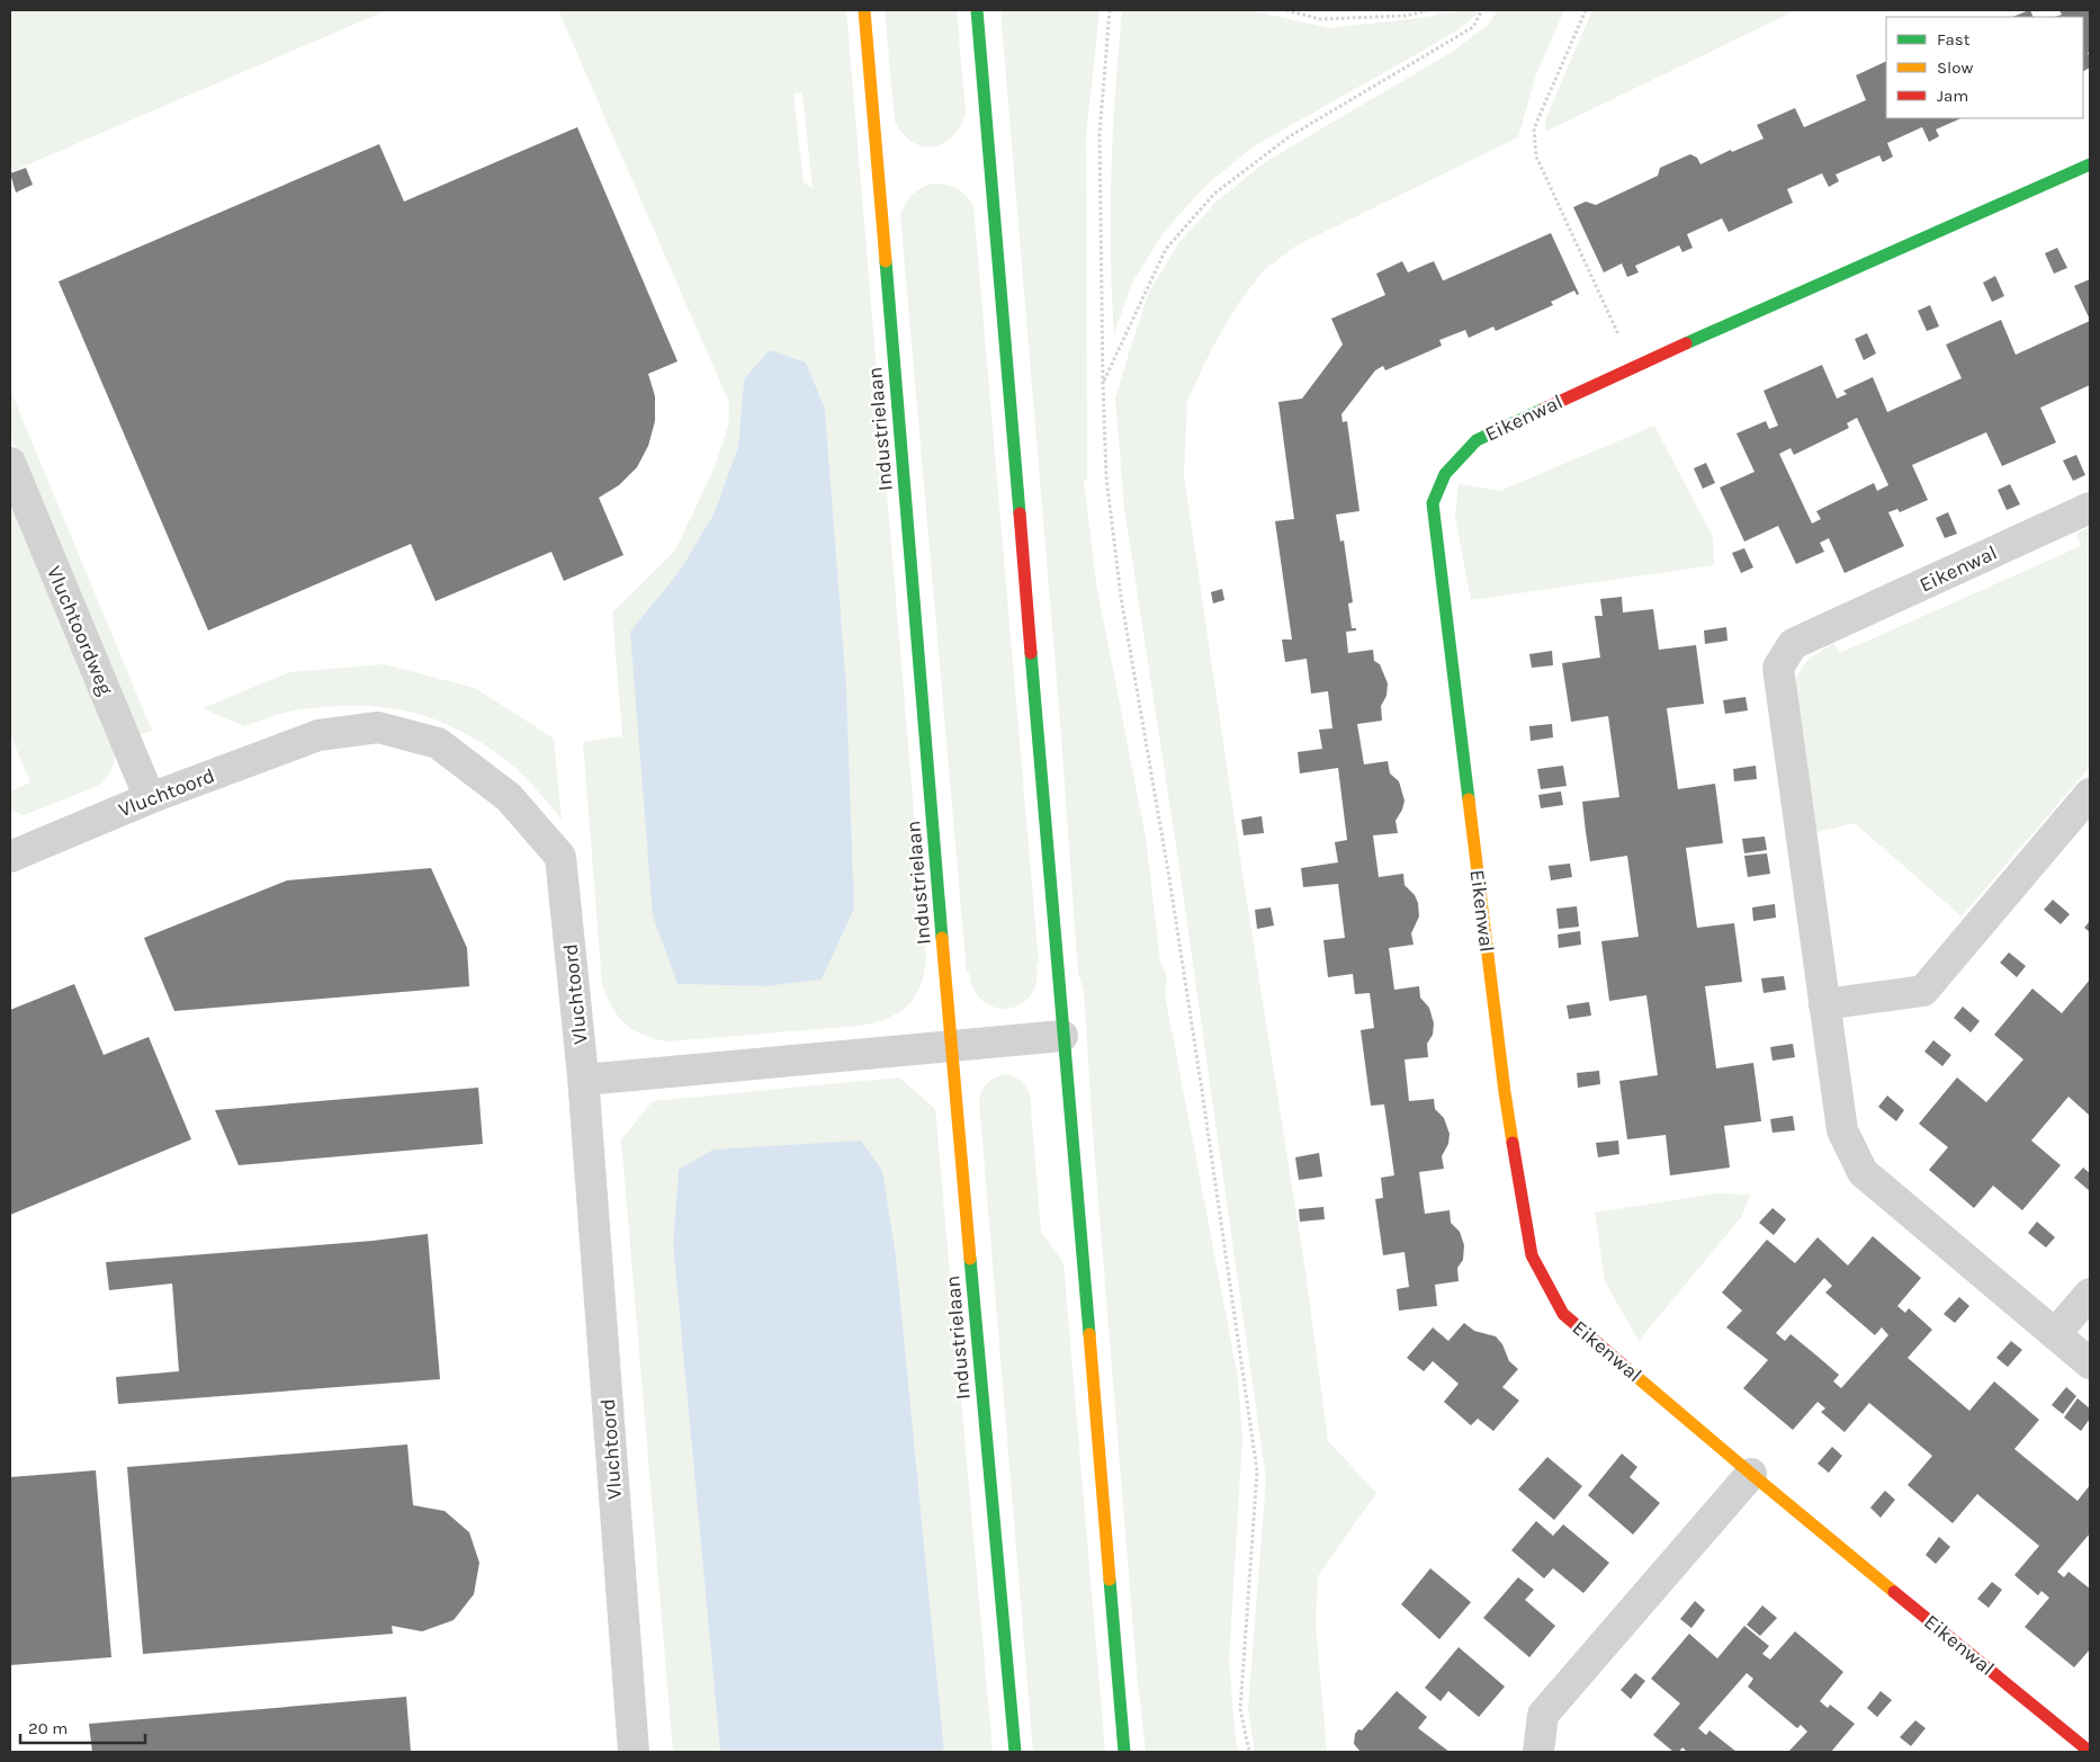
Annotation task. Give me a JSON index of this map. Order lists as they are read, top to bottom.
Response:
{
  "streets": {
    "main road": ["Eikenwal", "Industrielaan"],
    "street": ["Vluchtoordweg", "Vluchtoord"]
  },
  "crossings": [
    ["Vluchtoordweg", "Vluchtoord"]
  ],
  "legend": ["Fast", "Slow", "Jam"],
  "scale_bar": "20 m"
}
